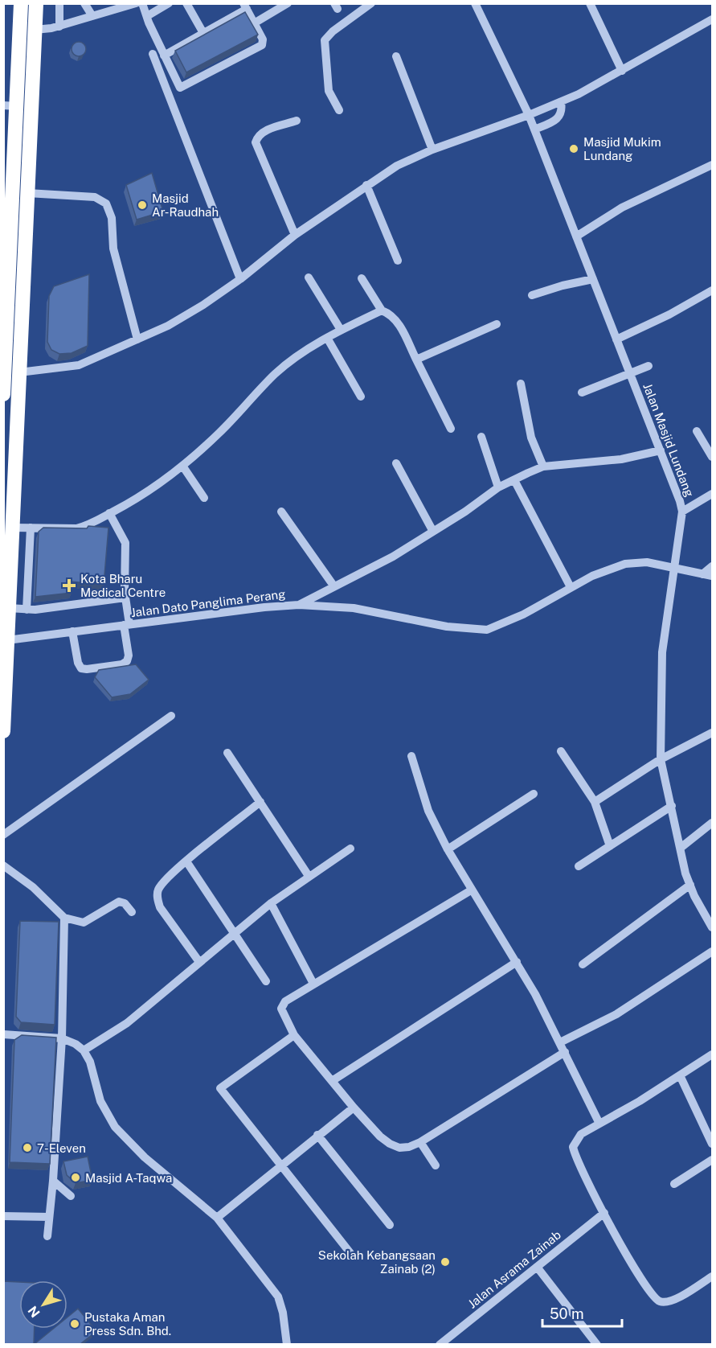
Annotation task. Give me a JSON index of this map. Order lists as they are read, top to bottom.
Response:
{
  "streets": {
    "street": ["Jalan Masjid Lundang", "Jalan Dato Panglima Perang", "Jalan Asrama Zainab"]
  },
  "crossings": [
    ["Jalan Masjid Lundang", "Jalan Dato Panglima Perang"]
  ],
  "places": {
    "other": [
      "Masjid Mukim Lundang",
      "Masjid Ar-Raudhah",
      "7-Eleven",
      "Masjid A-Taqwa",
      "Sekolah Kebangsaan Zainab (2)",
      "Pustaka Aman Press Sdn. Bhd."
    ],
    "health": ["Kota Bharu Medical Centre"]
  },
  "scale_bar": "50 m",
  "north": "bottom left"
}
